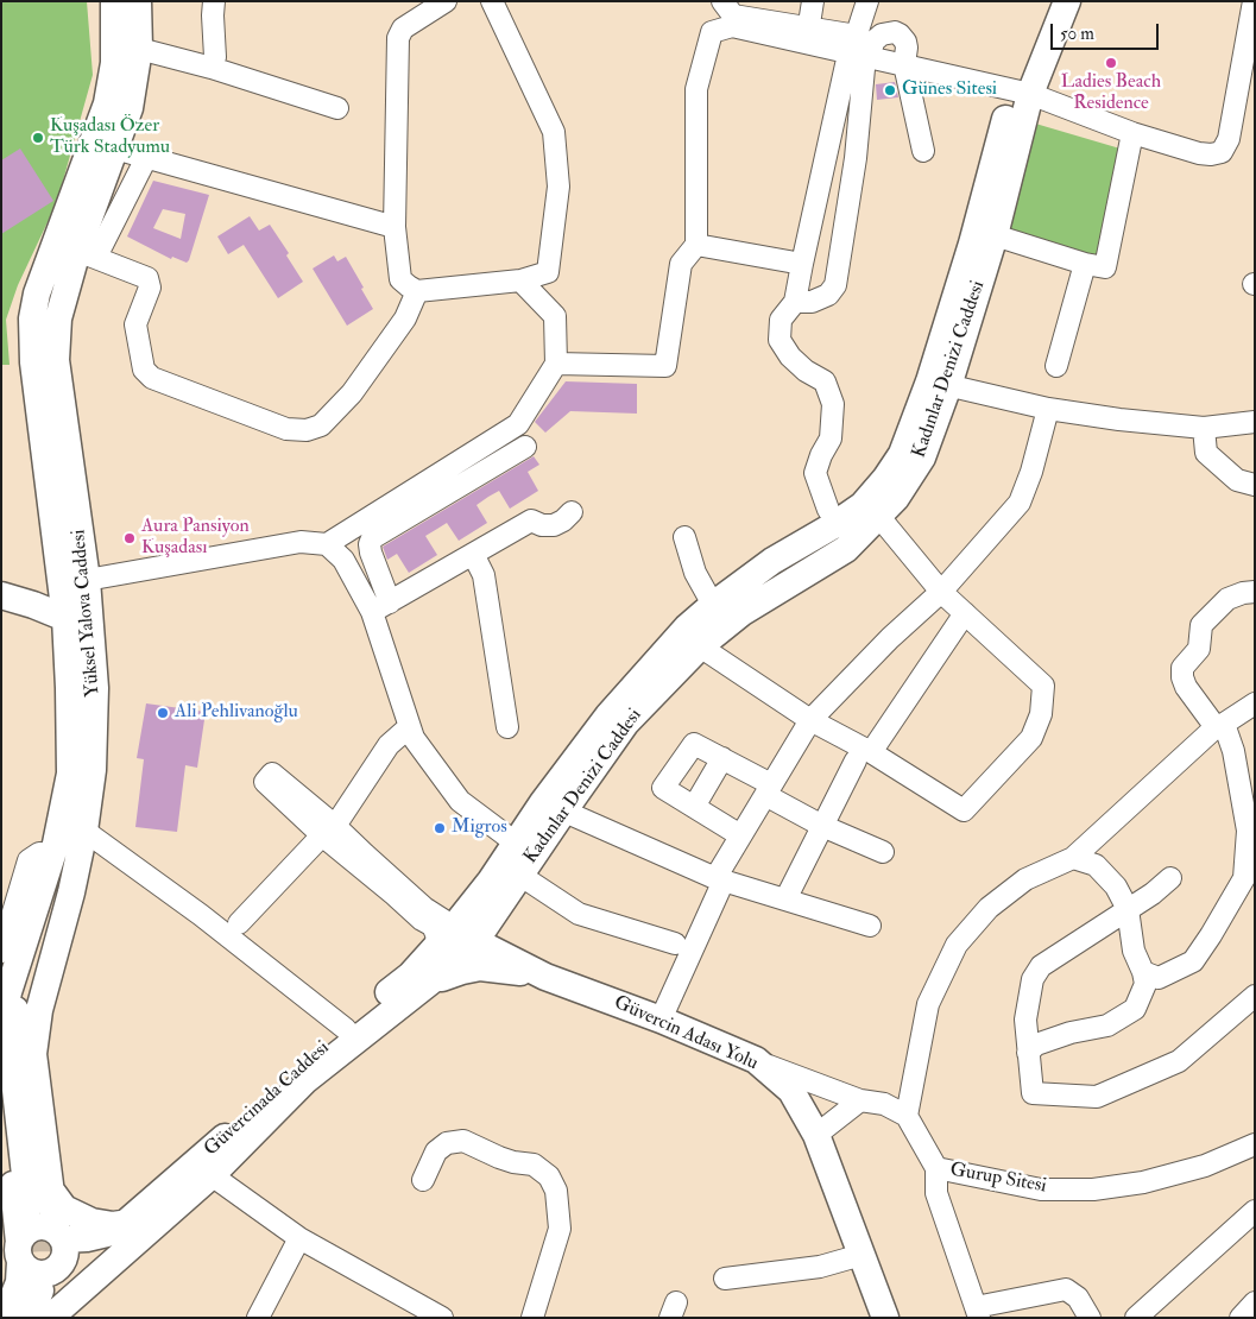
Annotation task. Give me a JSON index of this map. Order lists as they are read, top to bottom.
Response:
{
  "streets": {
    "main road": [
      "Kadınlar Denizi Caddesi",
      "Yüksel Yalova Caddesi",
      "Güvercin Adası Yolu",
      "Güvercinada Caddesi"
    ],
    "street": ["Gurup Sitesi"]
  },
  "crossings": [
    ["Kadınlar Denizi Caddesi", "Güvercin Adası Yolu"],
    ["Kadınlar Denizi Caddesi", "Güvercinada Caddesi"],
    ["Yüksel Yalova Caddesi", "Güvercinada Caddesi"],
    ["Güvercin Adası Yolu", "Güvercinada Caddesi"]
  ],
  "places": [
    "Ladies Beach Residence",
    "Günes Sitesi",
    "Kuşadası Özer Türk Stadyumu",
    "Aura Pansiyon Kuşadası",
    "Ali Pehlivanoğlu",
    "Migros"
  ],
  "scale_bar": "50 m"
}
